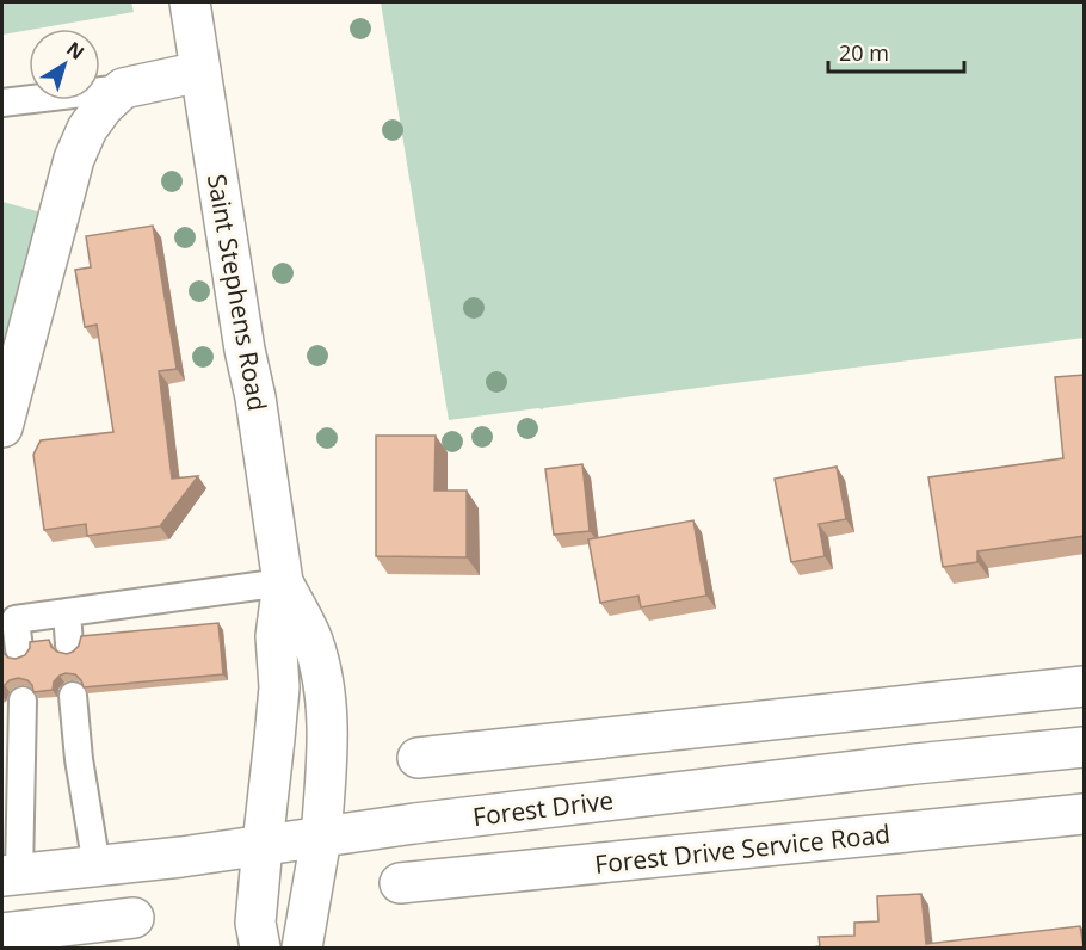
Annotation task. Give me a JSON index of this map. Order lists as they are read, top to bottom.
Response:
{
  "streets": {
    "street": ["Saint Stephens Road", "Forest Drive", "Forest Drive Service Road"]
  },
  "crossings": [
    ["Saint Stephens Road", "Forest Drive"]
  ],
  "scale_bar": "20 m",
  "north": "top right"
}
